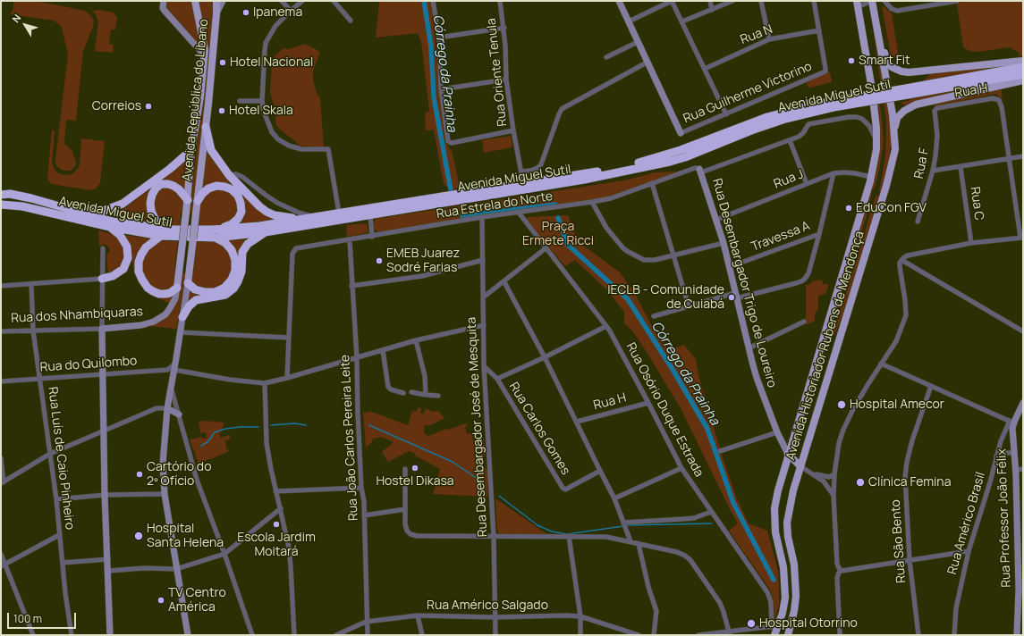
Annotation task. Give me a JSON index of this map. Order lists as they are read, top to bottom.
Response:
{
  "streets": {
    "highway": ["Avenida Miguel Sutil"],
    "main road": ["Avenida República do Líbano", "Avenida Historiador Rubens de Mendonça"],
    "street": [
      "Rua N",
      "Rua Oriente Tenula",
      "Rua H",
      "Rua Guilherme Victorino",
      "Rua F",
      "Rua J",
      "Rua C",
      "Rua Estrela do Norte",
      "Travessa A",
      "Rua Desembargador Trigo de Loureiro",
      "Rua dos Nhambiquaras",
      "Rua do Quilombo",
      "Rua Osório Duque Estrada",
      "Rua Desembargador José de Mesquita",
      "Rua Carlos Gomes",
      "Rua João Carlos Pereira Leite",
      "Rua Luís de Caio Pinheiro",
      "Rua Professor João Félix",
      "Rua Américo Brasil",
      "Rua São Bento",
      "Rua Américo Salgado"
    ]
  },
  "crossings": [
    ["Rua N", "Rua Guilherme Victorino"],
    ["Rua Oriente Tenula", "Avenida Miguel Sutil"],
    ["Rua H", "Rua F"],
    ["Rua H", "Rua Osório Duque Estrada"],
    ["Avenida República do Líbano", "Rua dos Nhambiquaras"],
    ["Rua J", "Rua Desembargador Trigo de Loureiro"],
    ["Rua J", "Avenida Historiador Rubens de Mendonça"],
    ["Rua Estrela do Norte", "Rua Desembargador Trigo de Loureiro"],
    ["Rua Estrela do Norte", "Avenida Historiador Rubens de Mendonça"],
    ["Rua Estrela do Norte", "Rua Osório Duque Estrada"],
    ["Rua Estrela do Norte", "Rua Desembargador José de Mesquita"],
    ["Rua Estrela do Norte", "Rua João Carlos Pereira Leite"],
    ["Travessa A", "Rua Desembargador Trigo de Loureiro"],
    ["Rua Desembargador Trigo de Loureiro", "Avenida Historiador Rubens de Mendonça"],
    ["Rua dos Nhambiquaras", "Rua Luís de Caio Pinheiro"],
    ["Avenida Historiador Rubens de Mendonça", "Rua Osório Duque Estrada"],
    ["Rua do Quilombo", "Rua Luís de Caio Pinheiro"],
    ["Rua Desembargador José de Mesquita", "Rua Carlos Gomes"],
    ["Rua Desembargador José de Mesquita", "Rua Américo Salgado"],
    ["Rua João Carlos Pereira Leite", "Rua Américo Salgado"],
    ["Rua Professor João Félix", "Rua Américo Brasil"]
  ],
  "water": ["Córrego da Prainha"],
  "parks": ["Praça Ermete Ricci"],
  "places": [
    "Ipanema",
    "Smart Fit",
    "Hotel Nacional",
    "Correios",
    "Hotel Skala",
    "EduCon FGV",
    "EMEB Juarez Sodré Farias",
    "IECLB - Comunidade de Cuiabá",
    "Hospital Amecor",
    "Hostel Dikasa",
    "Cartório do 2º Ofício",
    "Clínica Femina",
    "Escola Jardim Moitará",
    "Hospital Santa Helena",
    "TV Centro América",
    "Hospital Otorrino"
  ],
  "scale_bar": "100 m",
  "north": "top left"
}
